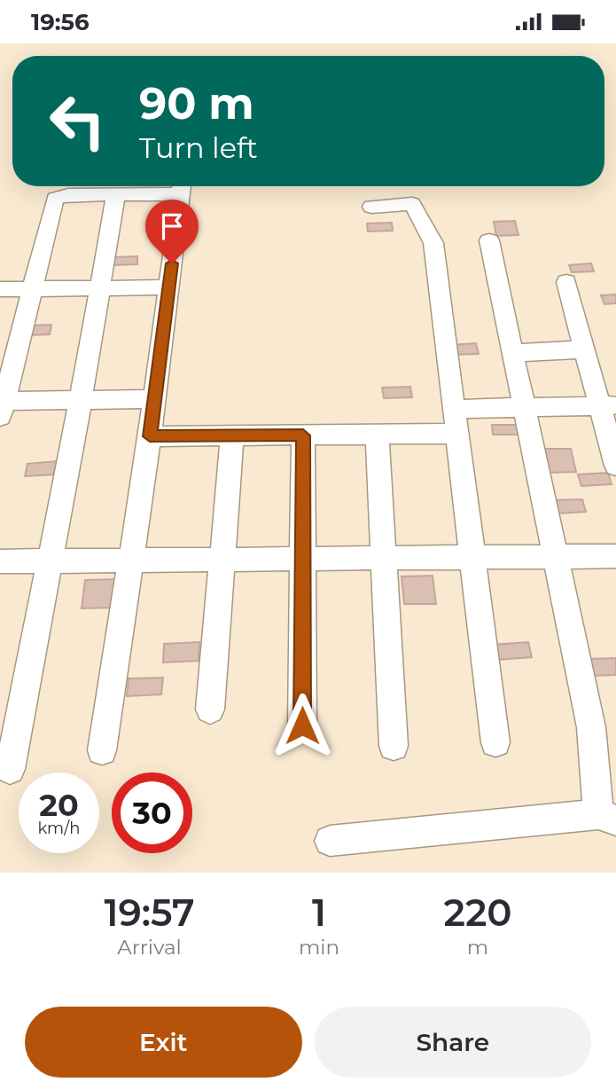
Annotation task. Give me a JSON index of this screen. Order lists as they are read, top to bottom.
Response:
{
  "page": {
    "status": "19:56",
    "turn": ["90 m", "Turn left"],
    "speed": "20 km/h",
    "limit": "30",
    "eta": [
      "19:57",
      "Arrival",
      "1",
      "min",
      "220",
      "m"
    ],
    "buttons": ["Exit", "Share"]
  }
}
